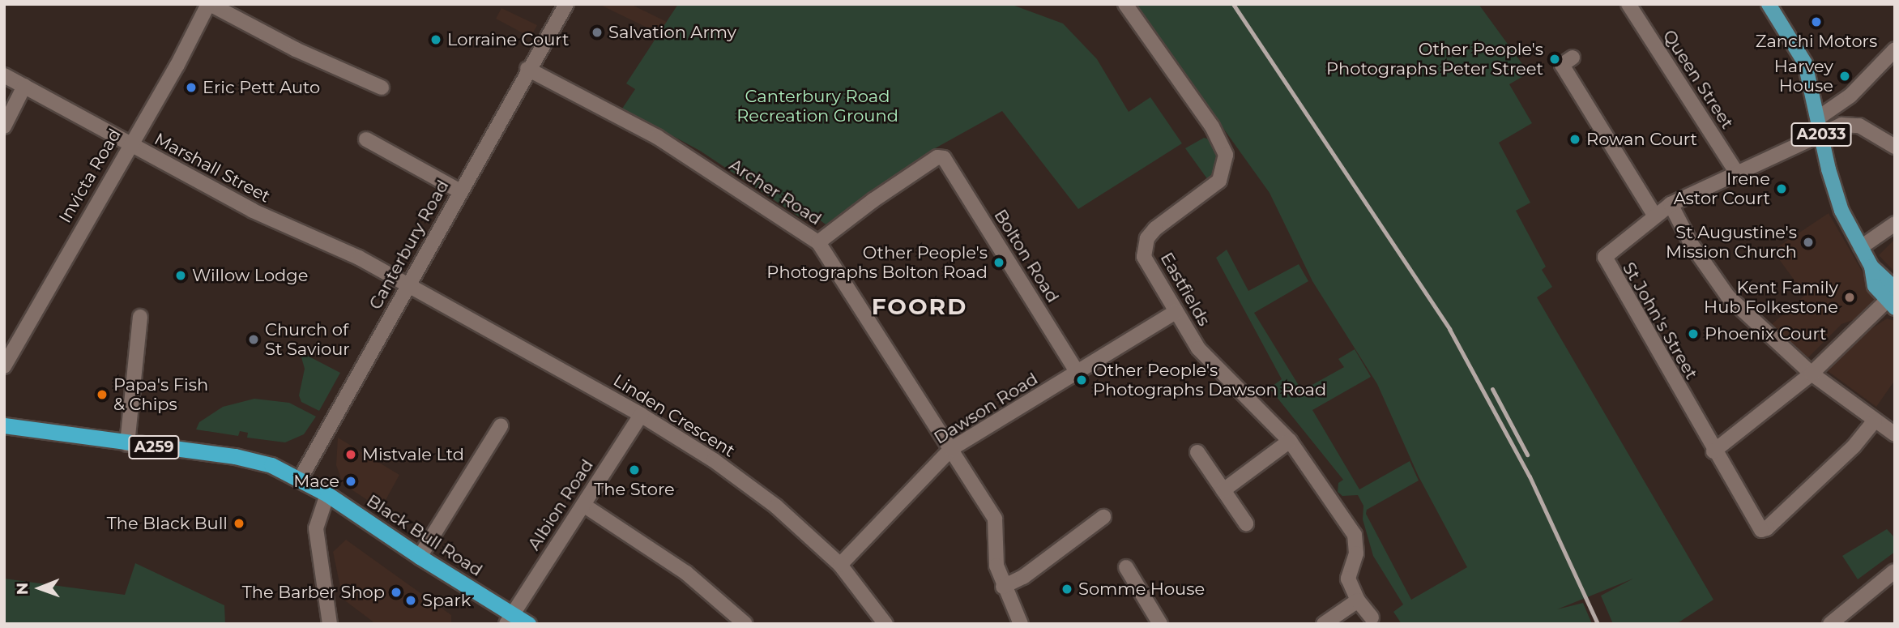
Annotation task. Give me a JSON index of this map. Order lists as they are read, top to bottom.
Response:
{
  "streets": {
    "highway": ["A259", "Black Bull Road"],
    "main road": ["A2033"],
    "street": [
      "Queen Street",
      "Marshall Street",
      "Invicta Road",
      "Archer Road",
      "Canterbury Road",
      "Bolton Road",
      "Eastfields",
      "St John's Street",
      "Dawson Road",
      "Linden Crescent",
      "Albion Road"
    ]
  },
  "crossings": [
    ["Queen Street", "St John's Street"],
    ["A2033", "St John's Street"],
    ["Marshall Street", "Invicta Road"],
    ["Marshall Street", "Canterbury Road"],
    ["Marshall Street", "Linden Crescent"],
    ["Archer Road", "Canterbury Road"],
    ["Archer Road", "Bolton Road"],
    ["Archer Road", "Dawson Road"],
    ["Canterbury Road", "Linden Crescent"],
    ["Canterbury Road", "A259"],
    ["Canterbury Road", "Black Bull Road"],
    ["Bolton Road", "Dawson Road"],
    ["Eastfields", "Dawson Road"],
    ["Dawson Road", "Linden Crescent"],
    ["Linden Crescent", "Albion Road"],
    ["A259", "Black Bull Road"],
    ["Albion Road", "Black Bull Road"]
  ],
  "districts": ["FOORD"],
  "parks": ["Canterbury Road Recreation Ground"],
  "places": [
    "Zanchi Motors",
    "Salvation Army",
    "Lorraine Court",
    "Other People's Photographs Peter Street",
    "Harvey House",
    "Eric Pett Auto",
    "Rowan Court",
    "Irene Astor Court",
    "St Augustine's Mission Church",
    "Other People's Photographs Bolton Road",
    "Willow Lodge",
    "Kent Family Hub Folkestone",
    "Phoenix Court",
    "Church of St Saviour",
    "Other People's Photographs Dawson Road",
    "Papa's Fish & Chips",
    "Mistvale Ltd",
    "The Store",
    "Mace",
    "The Black Bull",
    "Somme House",
    "The Barber Shop",
    "Spark"
  ],
  "north": "left"
}
